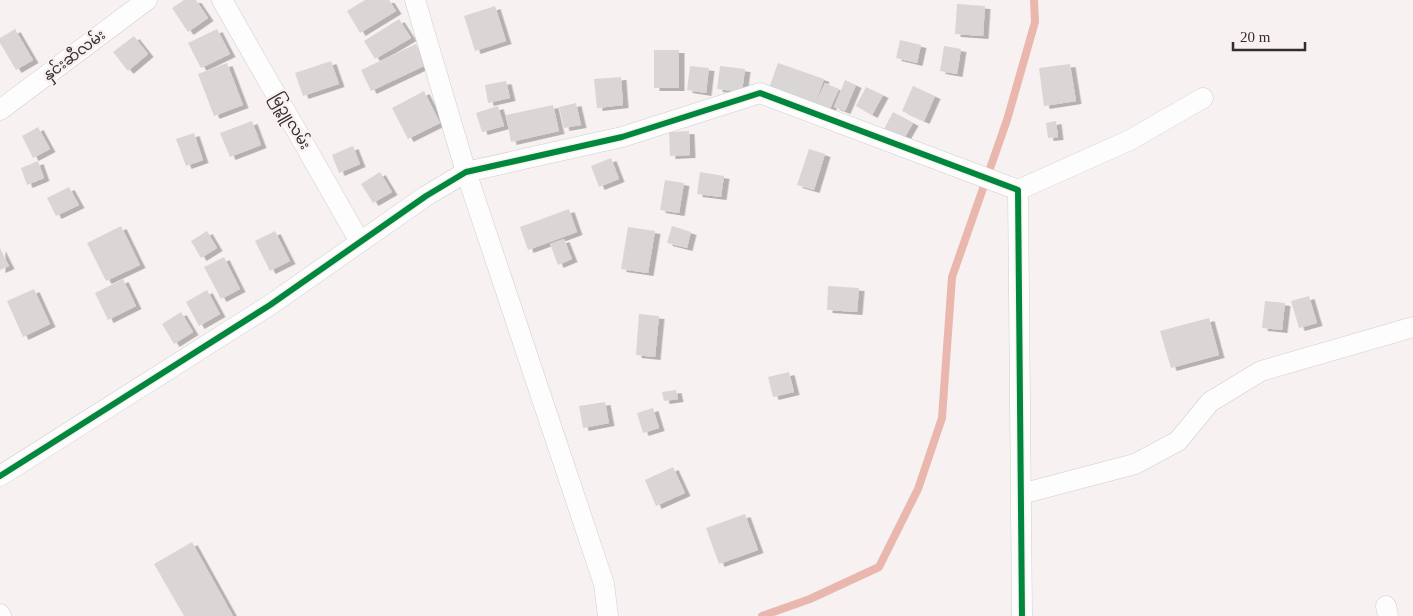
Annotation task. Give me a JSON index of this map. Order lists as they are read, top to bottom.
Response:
{
  "streets": {
    "street": ["နှင်းဆီလမ်း", "မြဉ္ဇူလမ်း"]
  },
  "scale_bar": "20 m"
}
